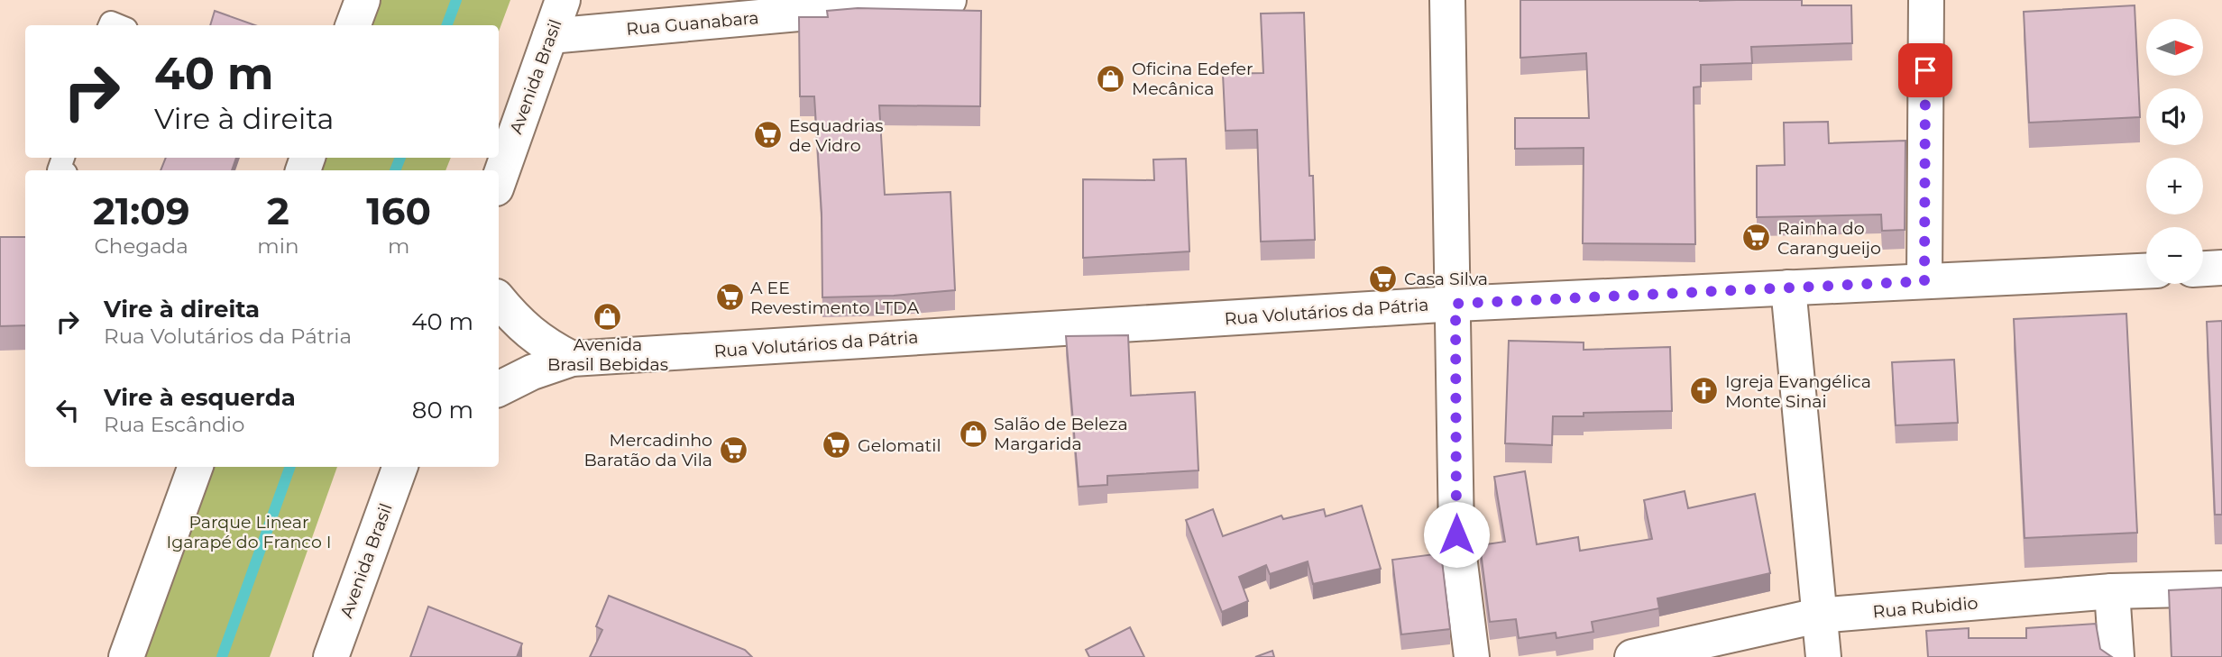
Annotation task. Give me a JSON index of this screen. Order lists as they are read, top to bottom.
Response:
{
  "streets": {
    "main road": [
      "Rua Guanabara",
      "Avenida Brasil",
      "Rua Volutários da Pátria",
      "Rua Rubidio"
    ]
  },
  "crossings": [
    ["Rua Guanabara", "Avenida Brasil"]
  ],
  "parks": ["Parque Linear Igarapé do Franco I"],
  "places": {
    "shop": ["Oficina Edefer Mecânica", "Avenida Brasil Bebidas", "Salão de Beleza Margarida"],
    "supermarket": [
      "Esquadrias de Vidro",
      "Rainha do Carangueijo",
      "Casa Silva",
      "A EE Revestimento LTDA",
      "Gelomatil",
      "Mercadinho Baratão da Vila"
    ],
    "church": ["Igreja Evangélica Monte Sinai"]
  },
  "north": "right",
  "page": {
    "map_buttons": ["+", "−"],
    "turn": ["40 m", "Vire à direita"],
    "eta": [
      "21:09",
      "Chegada",
      "2",
      "min",
      "160",
      "m"
    ],
    "list": [
      {
        "name": "Vire à direita",
        "note": "Rua Volutários da Pátria",
        "value": "40 m"
      },
      {
        "name": "Vire à esquerda",
        "note": "Rua Escândio",
        "value": "80 m"
      }
    ]
  }
}
